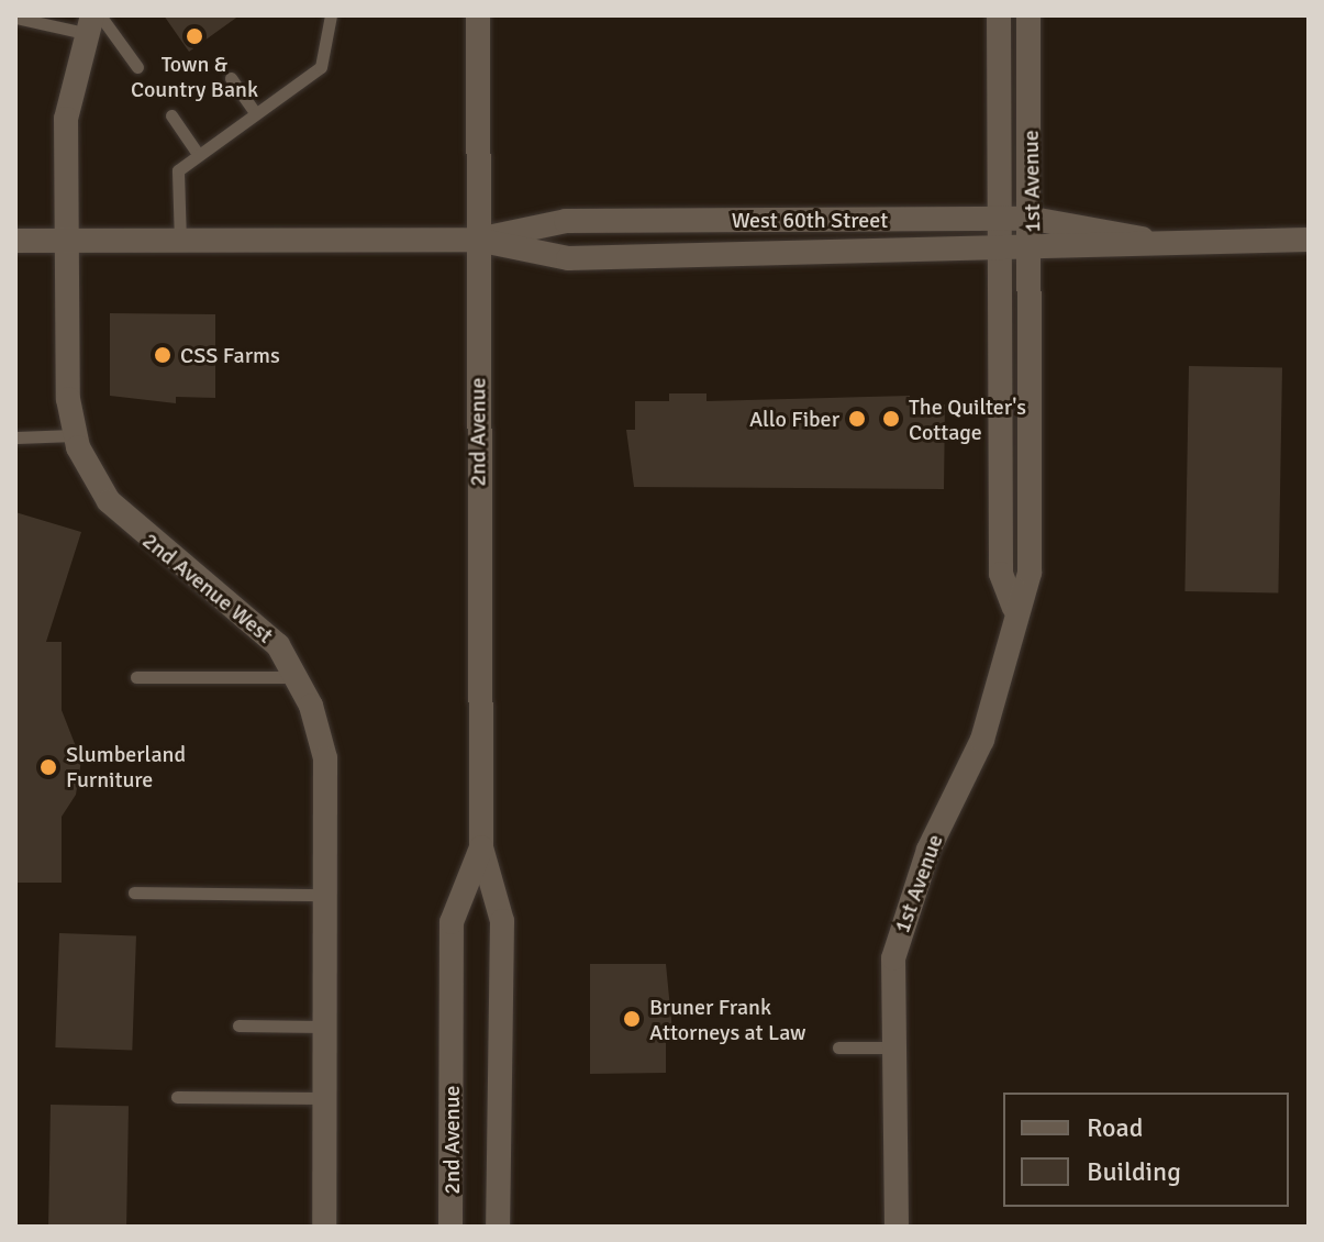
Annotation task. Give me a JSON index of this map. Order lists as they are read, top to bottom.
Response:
{
  "streets": {
    "street": [
      "1st Avenue",
      "West 60th Street",
      "2nd Avenue",
      "2nd Avenue West"
    ]
  },
  "crossings": [
    ["1st Avenue", "West 60th Street"],
    ["West 60th Street", "2nd Avenue"],
    ["West 60th Street", "2nd Avenue West"]
  ],
  "places": [
    "Town & Country Bank",
    "CSS Farms",
    "Allo Fiber",
    "The Quilter's Cottage",
    "Slumberland Furniture",
    "Bruner Frank Attorneys at Law"
  ],
  "legend": ["Road", "Building"]
}
